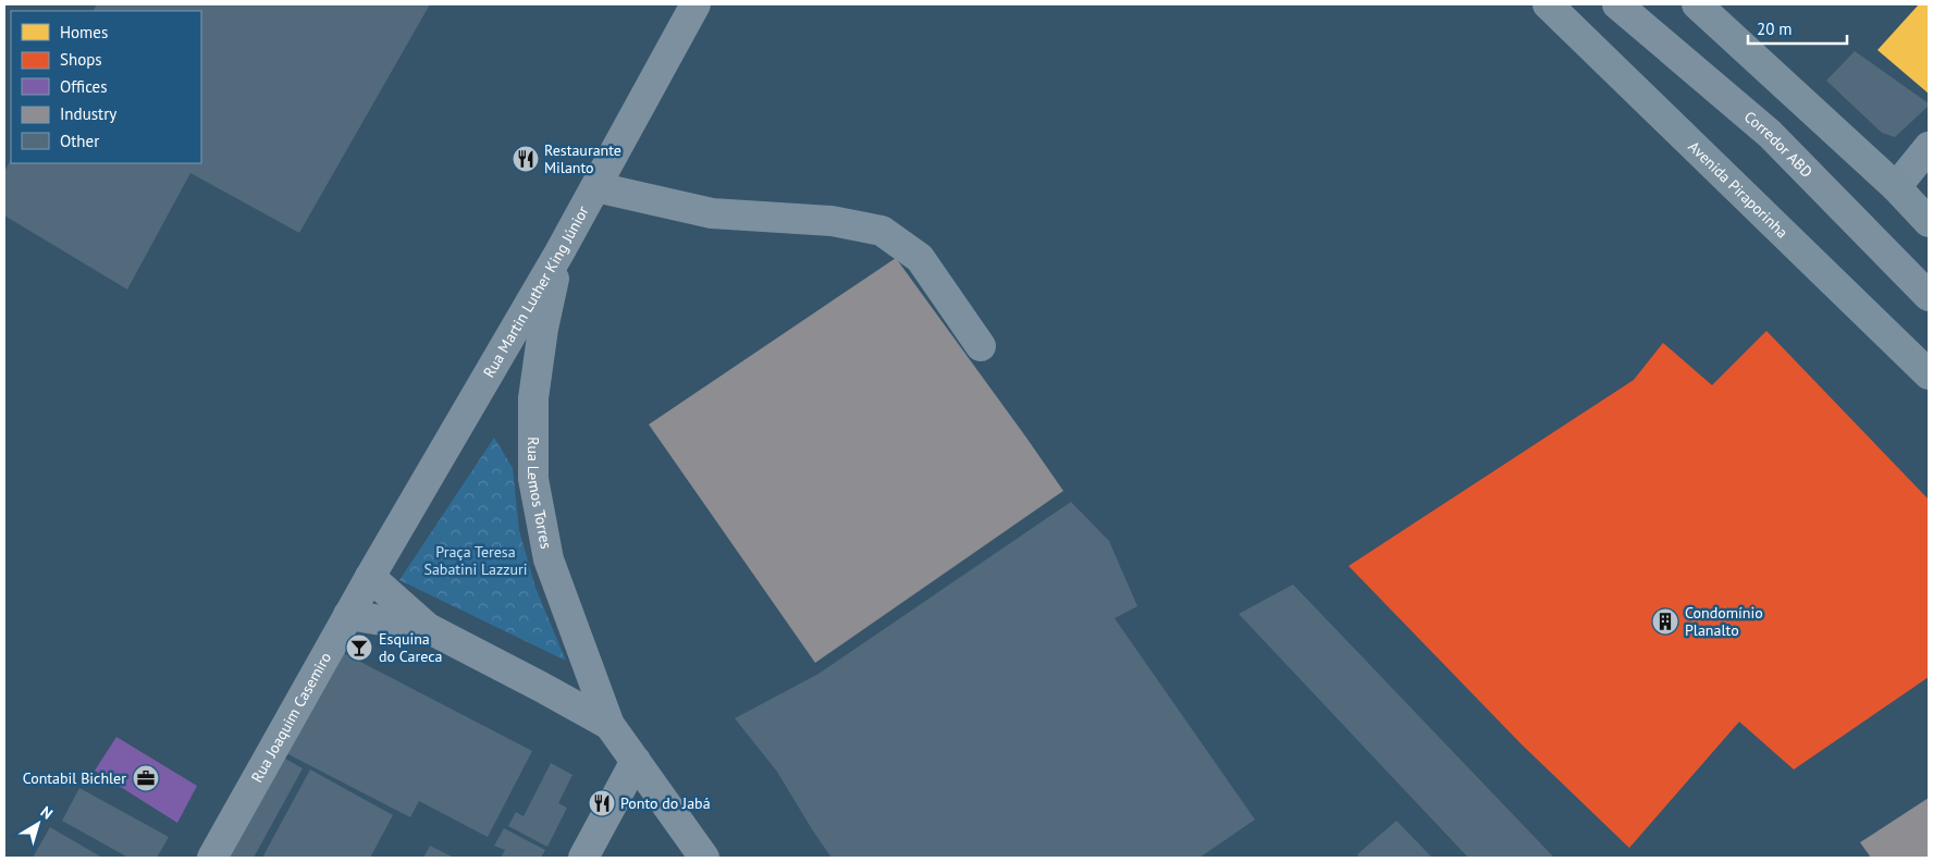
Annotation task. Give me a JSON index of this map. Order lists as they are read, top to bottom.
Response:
{
  "streets": {
    "main road": ["Avenida Piraporinha"],
    "street": [
      "Corredor ABD",
      "Rua Martin Luther King Júnior",
      "Rua Lemos Torres",
      "Rua Joaquim Casemiro"
    ]
  },
  "crossings": [
    ["Rua Martin Luther King Júnior", "Rua Lemos Torres"],
    ["Rua Martin Luther King Júnior", "Rua Joaquim Casemiro"],
    ["Rua Lemos Torres", "Rua Joaquim Casemiro"]
  ],
  "parks": ["Praça Teresa Sabatini Lazzuri"],
  "places": {
    "restaurant": ["Restaurante Milanto", "Ponto do Jabá"],
    "building": ["Condomínio Planalto"],
    "bar": ["Esquina do Careca"],
    "office": ["Contabil Bichler"]
  },
  "legend": [
    "Homes",
    "Shops",
    "Offices",
    "Industry",
    "Other"
  ],
  "scale_bar": "20 m",
  "north": "top right"
}
